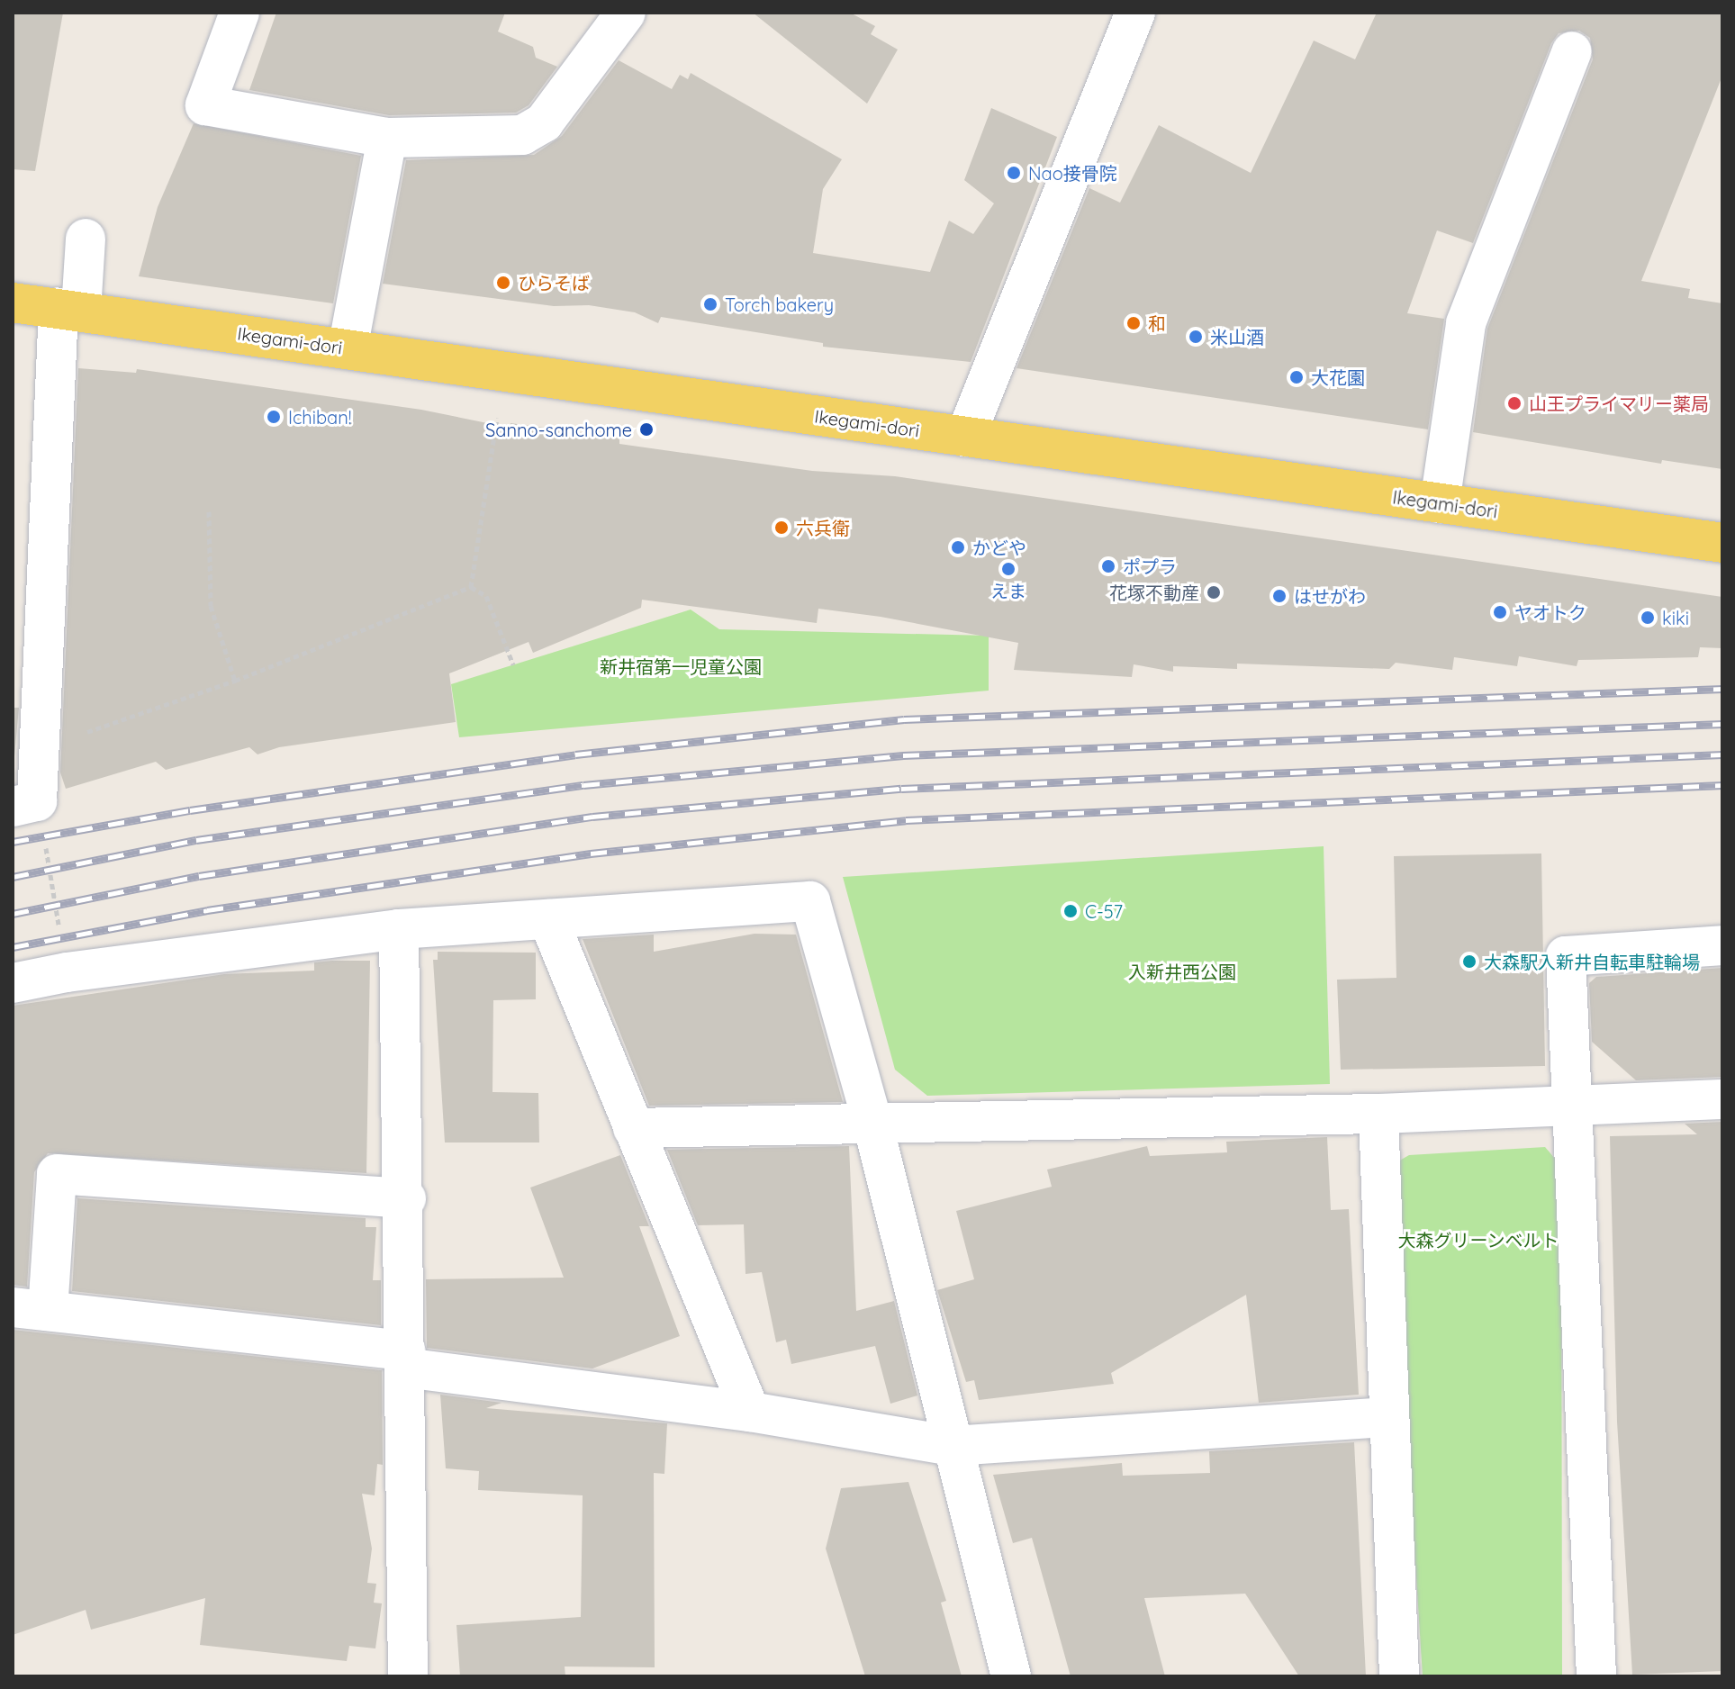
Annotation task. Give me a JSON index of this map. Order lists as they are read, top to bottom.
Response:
{
  "streets": {
    "main road": ["Ikegami-dori"]
  },
  "parks": ["新井宿第一児童公園", "入新井西公園", "大森グリーンベルト"],
  "places": [
    "Nao接骨院",
    "ひらそば",
    "Torch bakery",
    "和",
    "米山酒",
    "大花園",
    "山王プライマリー薬局",
    "Ichiban!",
    "Sanno-sanchome",
    "六兵衛",
    "かどや",
    "ポプラ",
    "えま",
    "花塚不動産",
    "はせがわ",
    "ヤオトク",
    "kiki",
    "C-57",
    "大森駅入新井自転車駐輪場"
  ]
}
